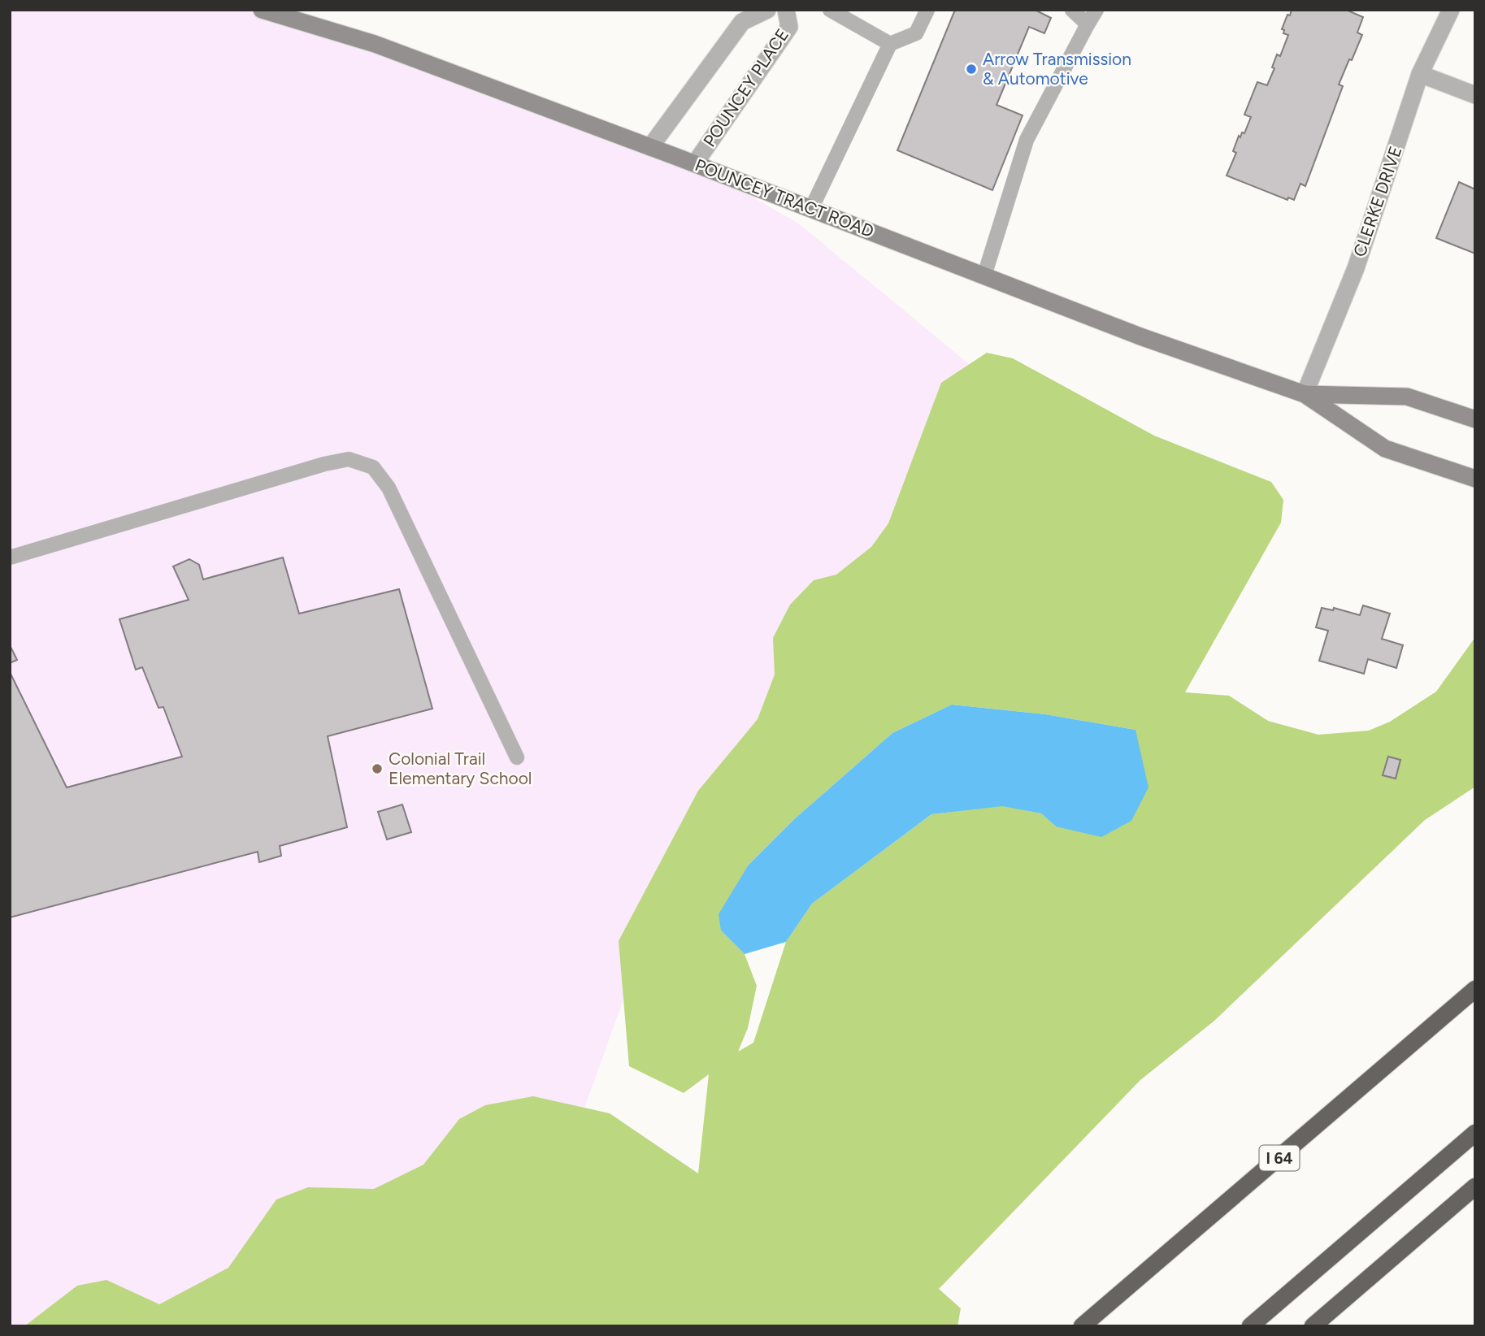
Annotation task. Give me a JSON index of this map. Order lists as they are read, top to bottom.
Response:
{
  "streets": {
    "highway": ["I 64"],
    "main road": ["POUNCEY TRACT ROAD"],
    "street": ["POUNCEY PLACE", "CLERKE DRIVE"]
  },
  "crossings": [
    ["POUNCEY PLACE", "POUNCEY TRACT ROAD"],
    ["POUNCEY TRACT ROAD", "CLERKE DRIVE"]
  ],
  "places": ["Arrow Transmission & Automotive", "Colonial Trail Elementary School"]
}
